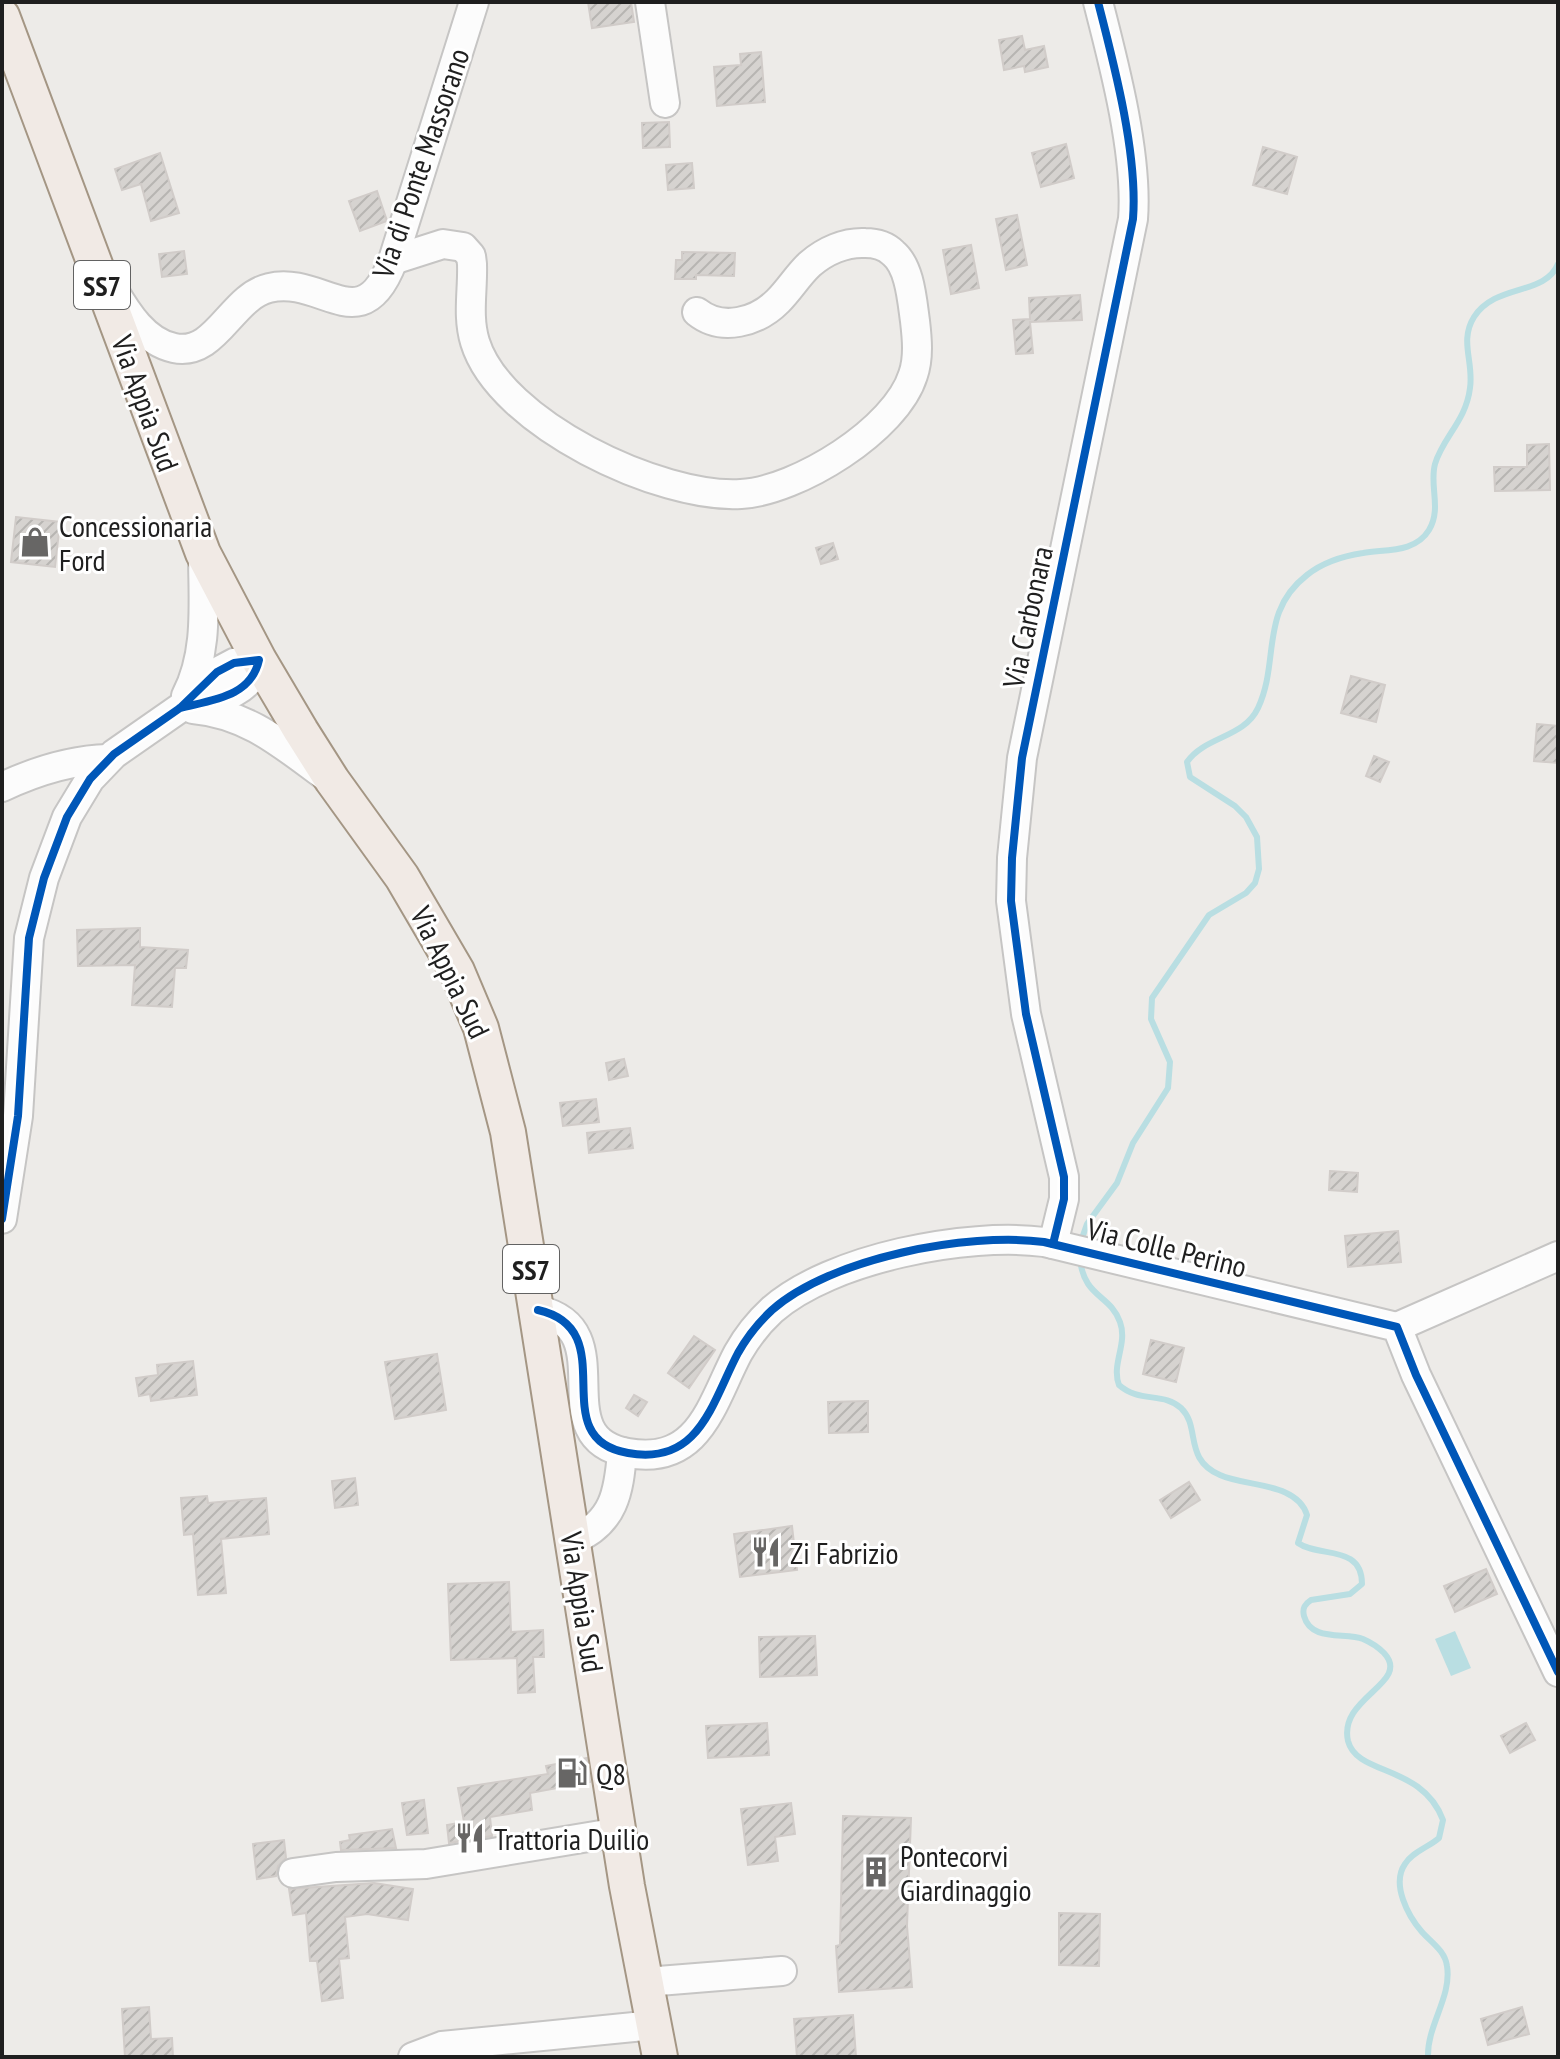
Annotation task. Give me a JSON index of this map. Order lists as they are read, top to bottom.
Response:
{
  "streets": {
    "main road": ["SS7", "Via Appia Sud"],
    "street": ["Via di Ponte Massorano", "Via Carbonara", "Via Colle Perino"]
  },
  "crossings": [
    ["Via di Ponte Massorano", "Via Appia Sud"],
    ["Via Carbonara", "Via Colle Perino"]
  ],
  "places": {
    "shop": ["Concessionaria Ford"],
    "restaurant": ["Zi Fabrizio", "Trattoria Duilio"],
    "fuel station": ["Q8"],
    "building": ["Pontecorvi Giardinaggio"]
  }
}
